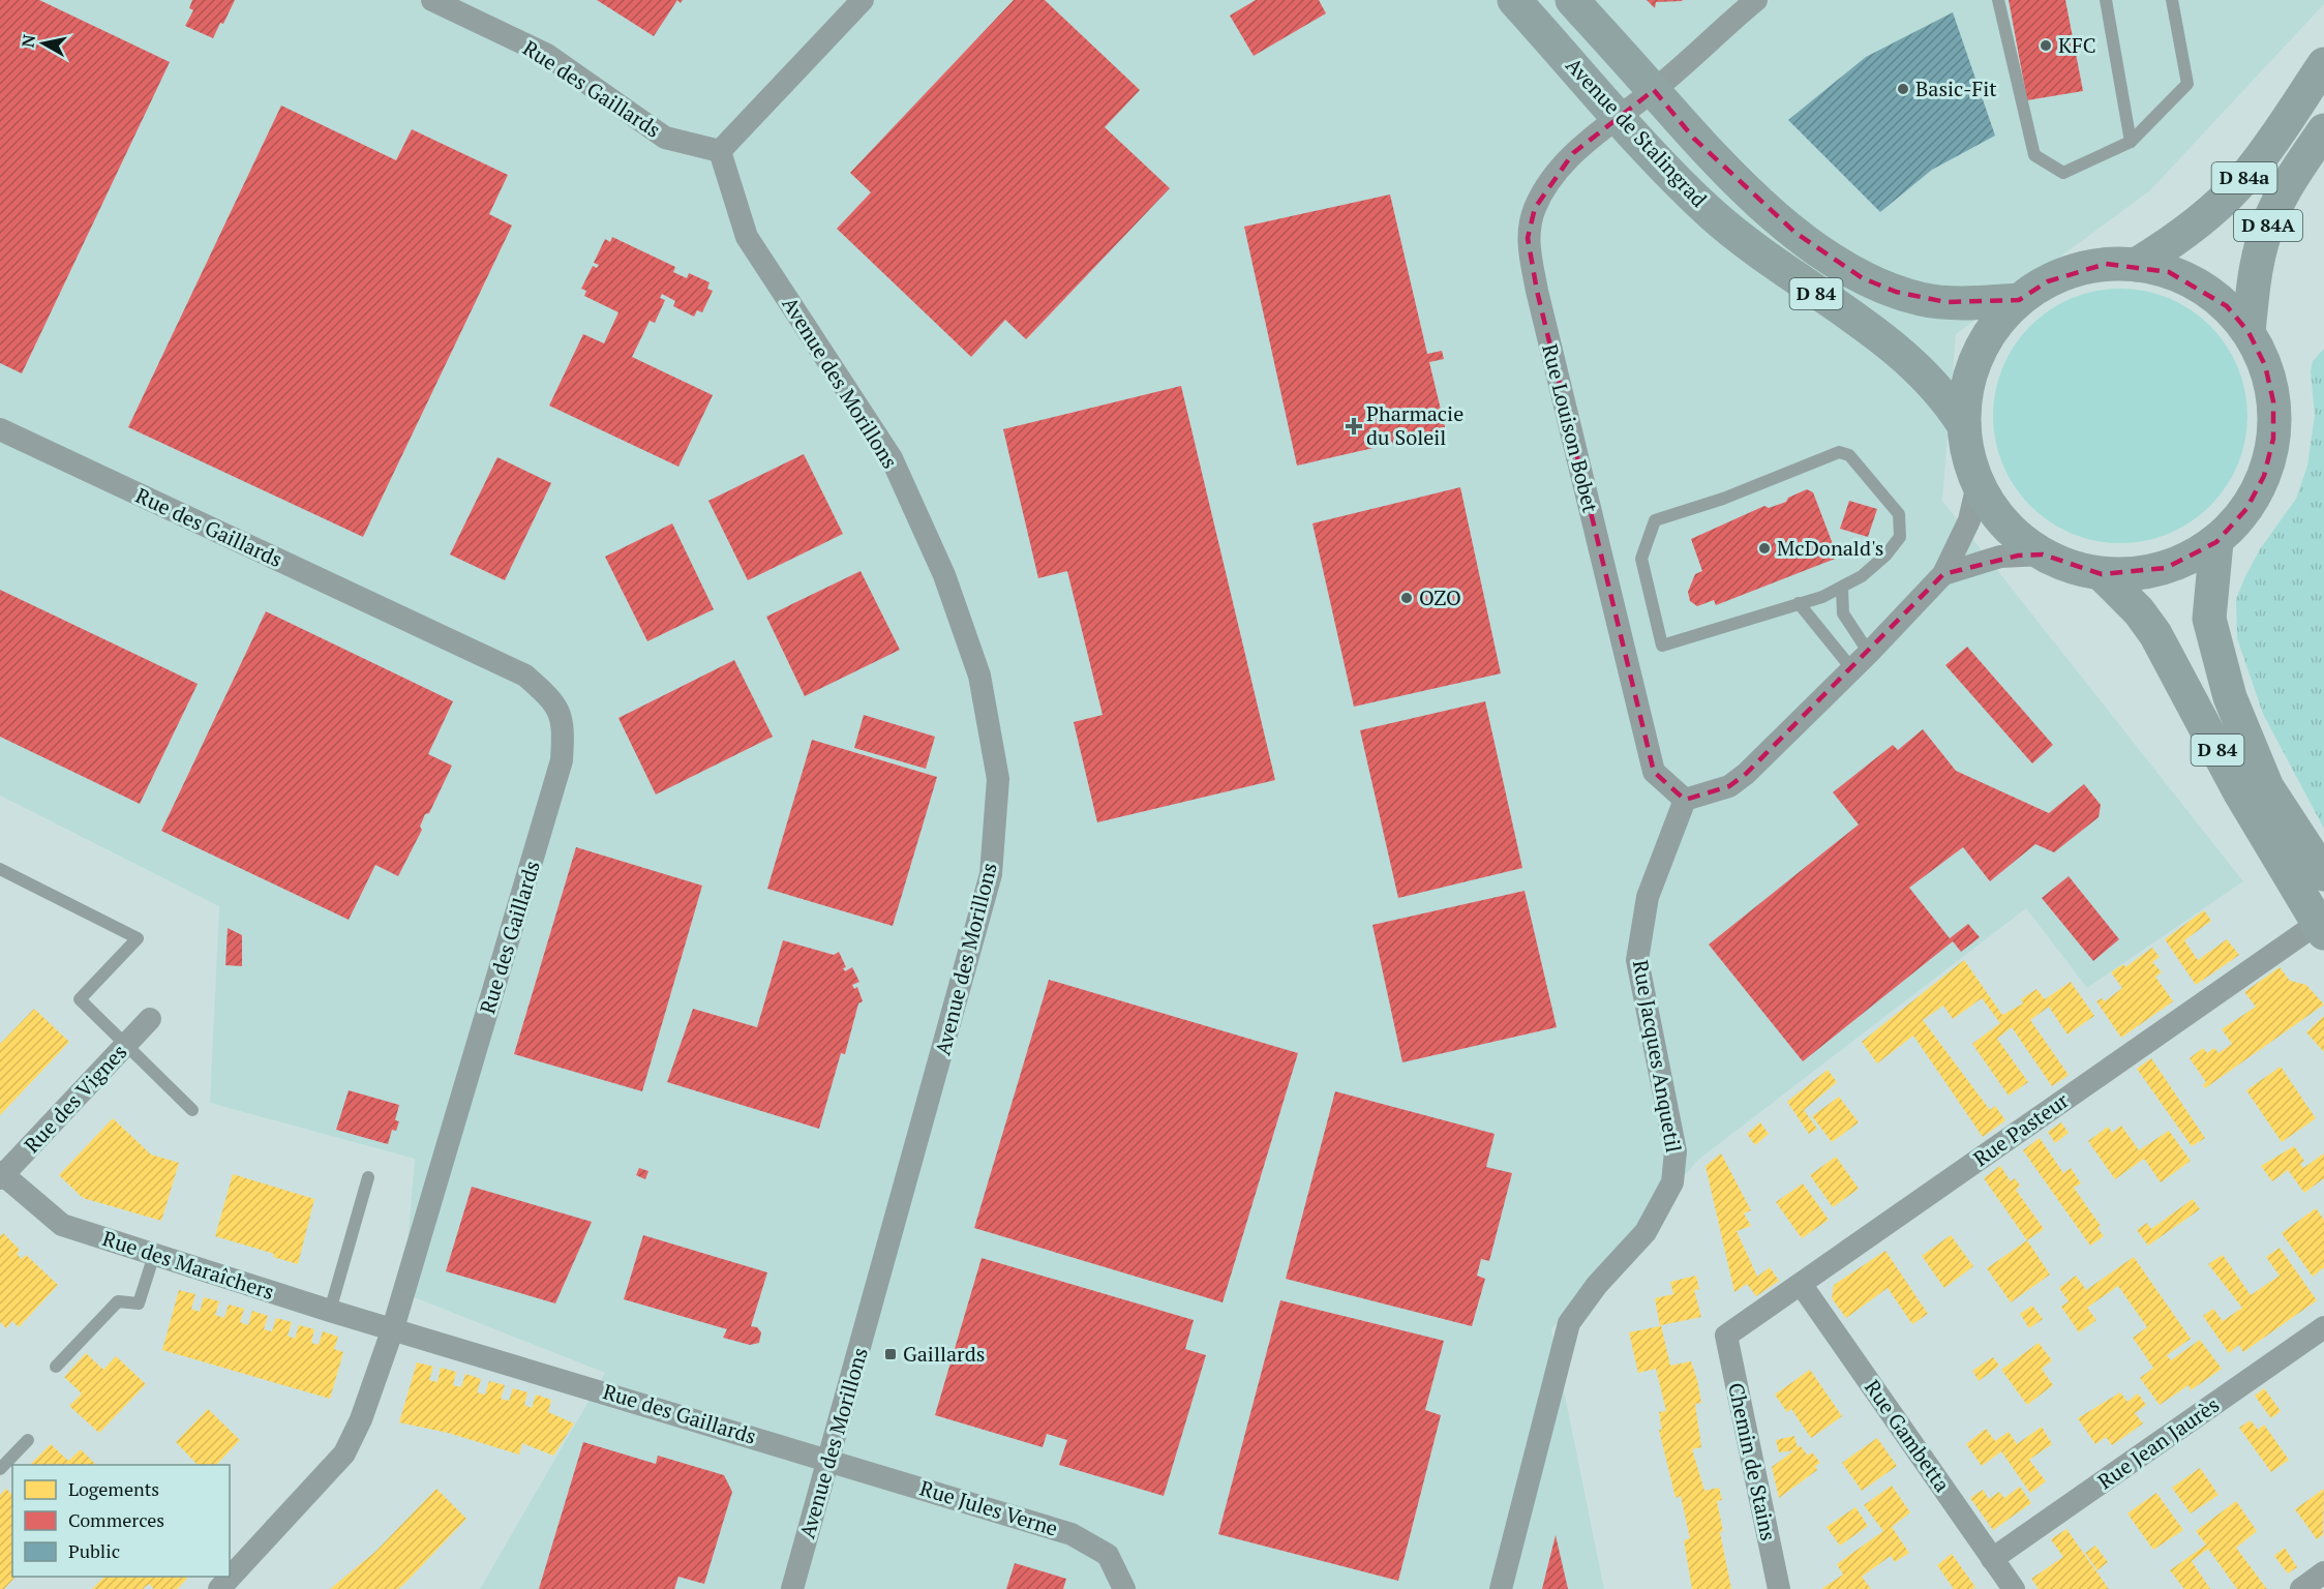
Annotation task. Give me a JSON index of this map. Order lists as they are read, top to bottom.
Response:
{
  "streets": {
    "main road": [
      "Avenue de Stalingrad",
      "D 84a",
      "D 84A",
      "D 84"
    ],
    "street": [
      "Rue des Gaillards",
      "Avenue des Morillons",
      "Rue Louison Bobet",
      "Rue Jacques Anquetil",
      "Rue des Vignes",
      "Rue Pasteur",
      "Rue des Maraîchers",
      "Rue Gambetta",
      "Rue Jean Jaurès",
      "Chemin de Stains",
      "Rue Jules Verne"
    ]
  },
  "crossings": [
    ["Rue des Gaillards", "Avenue des Morillons"],
    ["Rue des Gaillards", "Rue des Maraîchers"],
    ["Rue des Gaillards", "Rue Jules Verne"],
    ["Avenue de Stalingrad", "Rue Louison Bobet"],
    ["D 84", "Rue Pasteur"],
    ["Avenue des Morillons", "Rue Jules Verne"],
    ["Rue Louison Bobet", "Rue Jacques Anquetil"],
    ["Rue des Vignes", "Rue des Maraîchers"],
    ["Rue Pasteur", "Rue Gambetta"],
    ["Rue Pasteur", "Chemin de Stains"],
    ["Rue Gambetta", "Rue Jean Jaurès"]
  ],
  "places": {
    "other": [
      "KFC",
      "Basic-Fit",
      "McDonald's",
      "OZO"
    ],
    "health": ["Pharmacie du Soleil"],
    "transit": ["Gaillards"]
  },
  "legend": ["Logements", "Commerces", "Public"],
  "north": "left"
}
